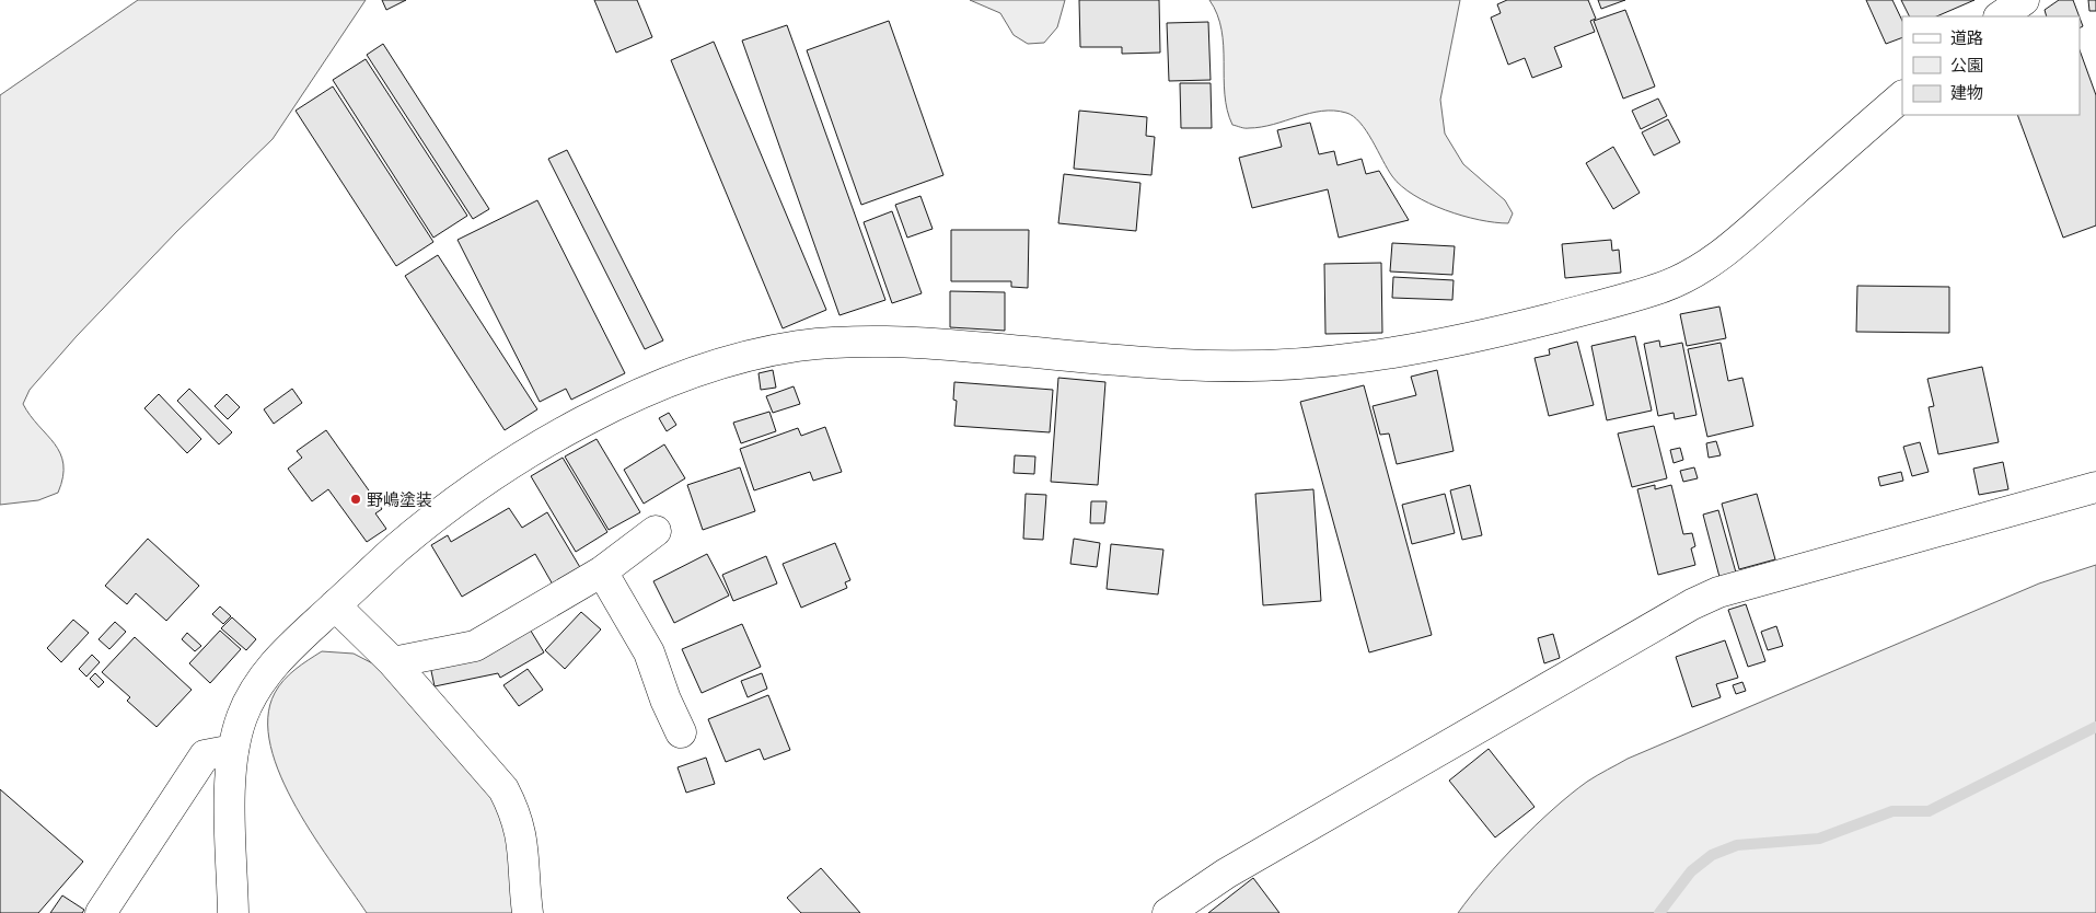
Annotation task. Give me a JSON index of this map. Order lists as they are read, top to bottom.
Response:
{
  "places": ["野嶋塗装"],
  "legend": ["道路", "公園", "建物"]
}
